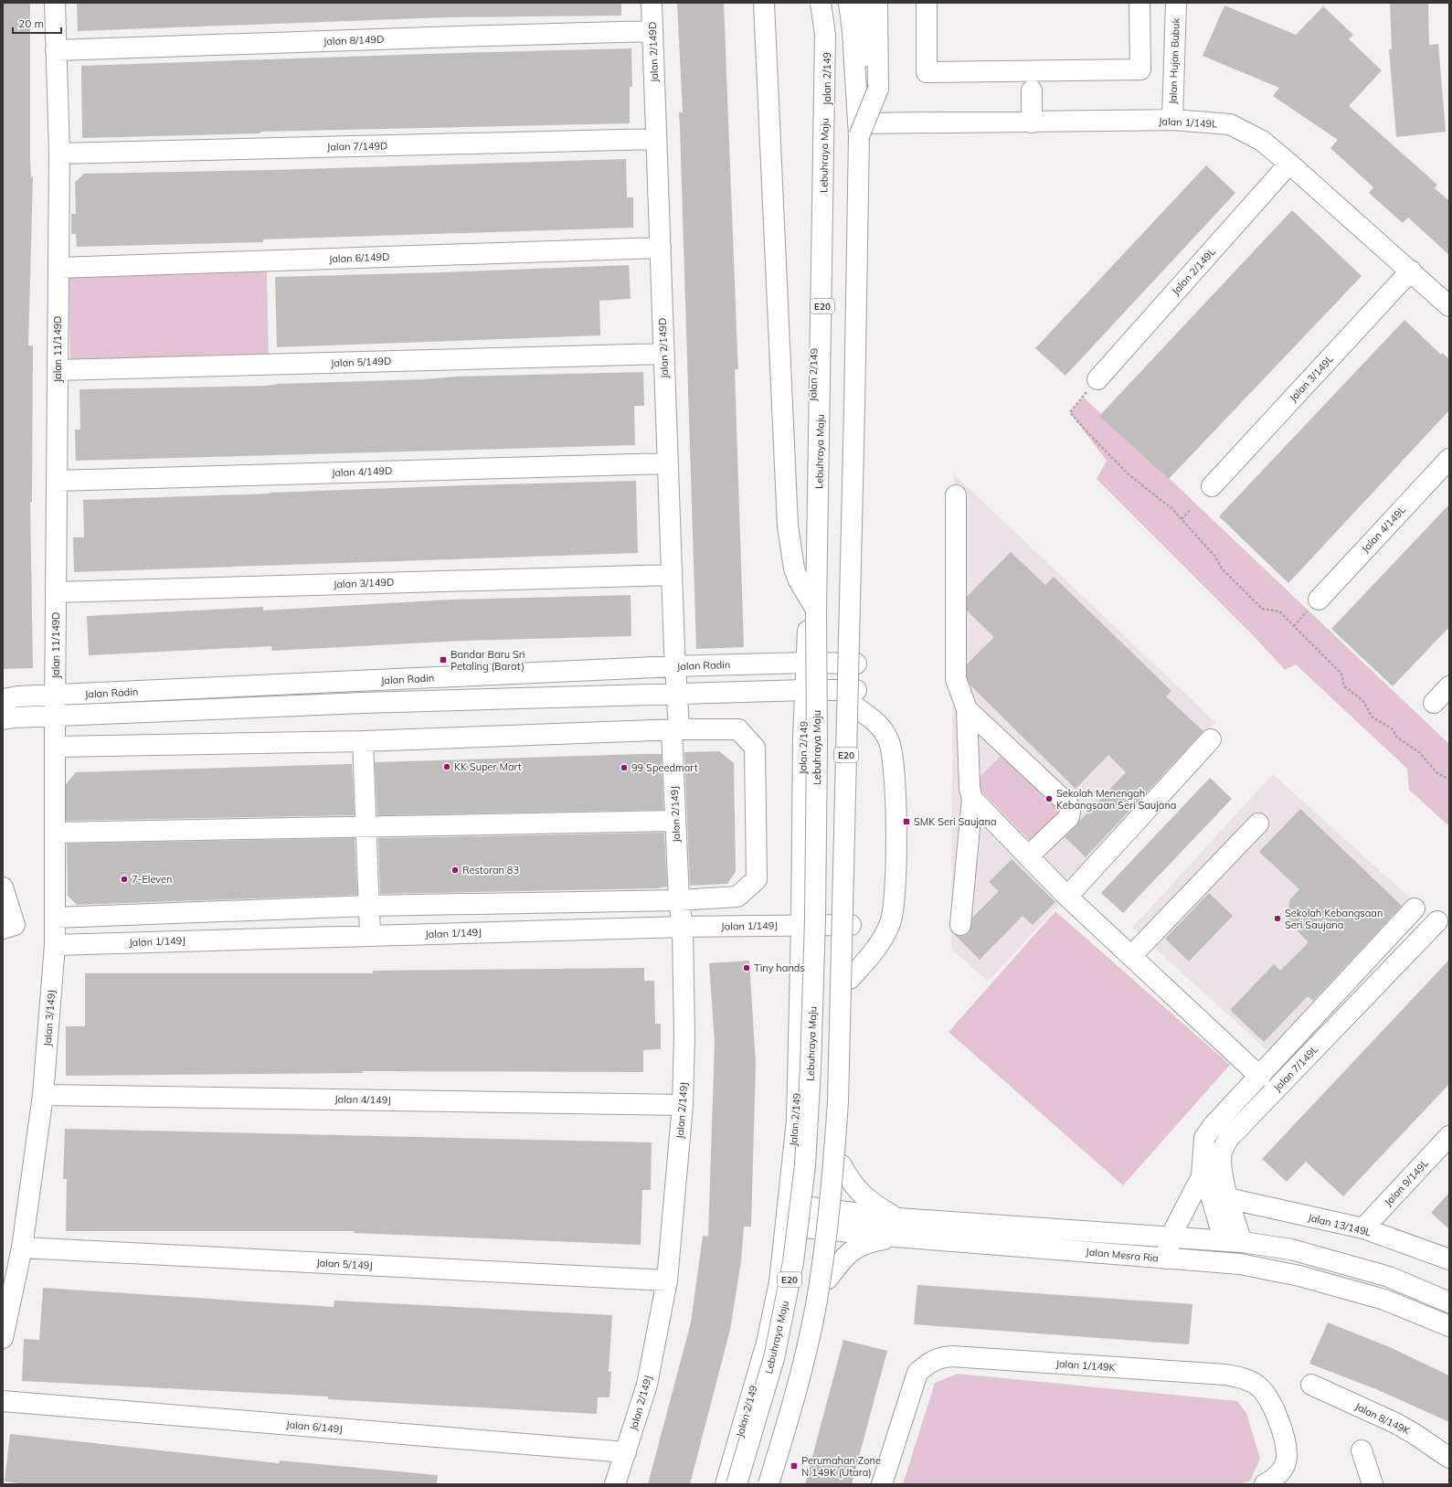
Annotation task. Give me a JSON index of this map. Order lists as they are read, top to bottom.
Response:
{
  "streets": {
    "main road": [
      "Jalan 8/149D",
      "Jalan 2/149D",
      "Jalan Hujan Bubuk",
      "Jalan 2/149",
      "Jalan 1/149L",
      "Jalan 7/149D",
      "Lebuhraya Maju",
      "Jalan 6/149D",
      "Jalan 2/149L",
      "E20",
      "Jalan 11/149D",
      "Jalan 5/149D",
      "Jalan 3/149L",
      "Jalan 4/149D",
      "Jalan 4/149L",
      "Jalan 3/149D",
      "Jalan Radin",
      "Jalan 2/149J",
      "Jalan 1/149J",
      "Jalan 3/149J",
      "Jalan 7/149L",
      "Jalan 4/149J",
      "Jalan 9/149L",
      "Jalan 13/149L",
      "Jalan Mesra Ria",
      "Jalan 5/149J",
      "Jalan 1/149K",
      "Jalan 8/149K",
      "Jalan 6/149J"
    ]
  },
  "crossings": [
    ["Jalan 8/149D", "Jalan 2/149D"],
    ["Jalan 8/149D", "Jalan 11/149D"],
    ["Jalan 2/149D", "Jalan 7/149D"],
    ["Jalan 2/149D", "Jalan 6/149D"],
    ["Jalan 2/149D", "Jalan 5/149D"],
    ["Jalan 2/149D", "Jalan 4/149D"],
    ["Jalan 2/149D", "Jalan 3/149D"],
    ["Jalan 2/149D", "Jalan Radin"],
    ["Jalan 2/149D", "Jalan 2/149J"],
    ["Jalan Hujan Bubuk", "Jalan 1/149L"],
    ["Jalan 2/149", "Jalan Radin"],
    ["Jalan 2/149", "Jalan 1/149J"],
    ["Jalan 2/149", "Jalan Mesra Ria"],
    ["Jalan 1/149L", "Jalan 2/149L"],
    ["Jalan 1/149L", "E20"],
    ["Jalan 1/149L", "Jalan 3/149L"],
    ["Jalan 7/149D", "Jalan 11/149D"],
    ["Jalan 6/149D", "Jalan 11/149D"],
    ["Jalan 11/149D", "Jalan 5/149D"],
    ["Jalan 11/149D", "Jalan 4/149D"],
    ["Jalan 11/149D", "Jalan 3/149D"],
    ["Jalan 11/149D", "Jalan Radin"],
    ["Jalan 11/149D", "Jalan 3/149J"],
    ["Jalan Radin", "Jalan 2/149J"],
    ["Jalan Radin", "Jalan 3/149J"],
    ["Jalan 2/149J", "Jalan 1/149J"],
    ["Jalan 2/149J", "Jalan 4/149J"],
    ["Jalan 2/149J", "Jalan 5/149J"],
    ["Jalan 2/149J", "Jalan 6/149J"],
    ["Jalan 1/149J", "Jalan 3/149J"],
    ["Jalan 3/149J", "Jalan 4/149J"],
    ["Jalan 3/149J", "Jalan 5/149J"],
    ["Jalan 7/149L", "Jalan 13/149L"],
    ["Jalan 7/149L", "Jalan Mesra Ria"],
    ["Jalan 9/149L", "Jalan 13/149L"]
  ],
  "places": {
    "transit": ["Bandar Baru Sri Petaling (Barat)", "SMK Seri Saujana", "Perumahan Zone N 149K (Utara)"],
    "other": [
      "KK Super Mart",
      "99 Speedmart",
      "Sekolah Menengah Kebangsaan Seri Saujana",
      "Restoran 83",
      "7-Eleven",
      "Sekolah Kebangsaan Seri Saujana",
      "Tiny hands"
    ]
  },
  "scale_bar": "20 m"
}
